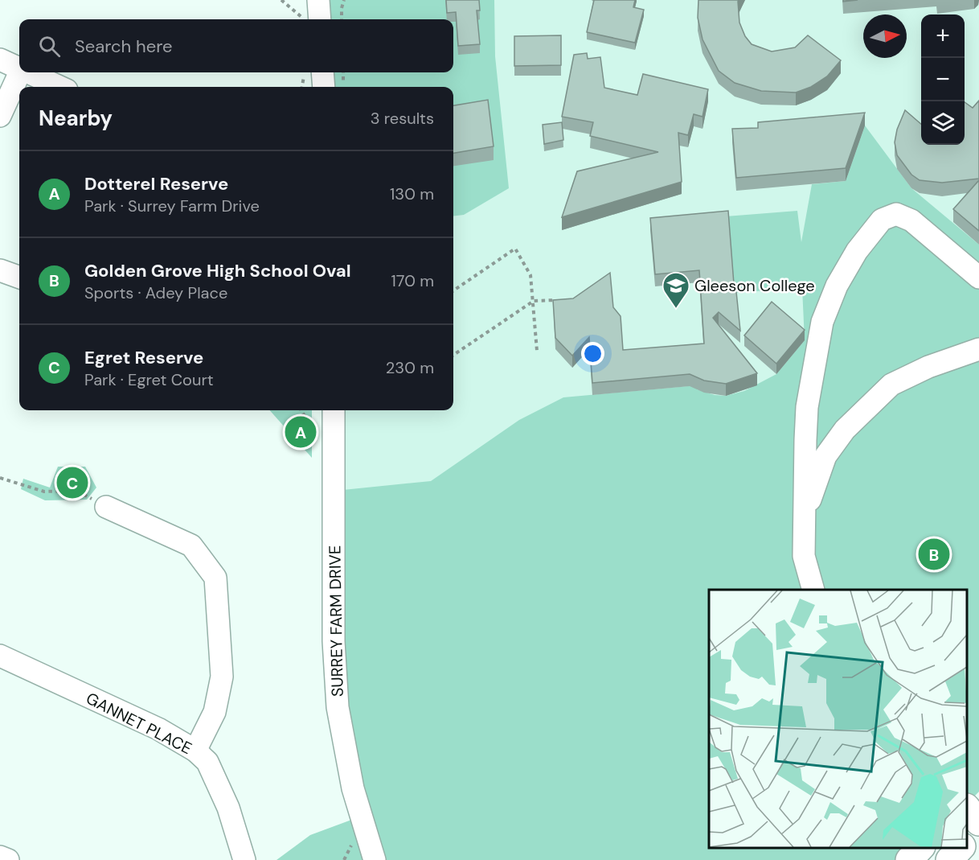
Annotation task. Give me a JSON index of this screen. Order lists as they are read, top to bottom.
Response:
{
  "streets": {
    "street": ["SURREY FARM DRIVE", "GANNET PLACE"]
  },
  "places": {
    "school or university": ["Gleeson College"]
  },
  "north": "right",
  "page": {
    "map_buttons": ["+", "−"],
    "search": "Search here",
    "heading": ["Nearby", "3 results"],
    "list": [
      {
        "mark": "A",
        "name": "Dotterel Reserve",
        "note": "Park · Surrey Farm Drive",
        "value": "130 m"
      },
      {
        "mark": "B",
        "name": "Golden Grove High School Oval",
        "note": "Sports · Adey Place",
        "value": "170 m"
      },
      {
        "mark": "C",
        "name": "Egret Reserve",
        "note": "Park · Egret Court",
        "value": "230 m"
      }
    ],
    "pins": ["A", "C", "B"]
  }
}
